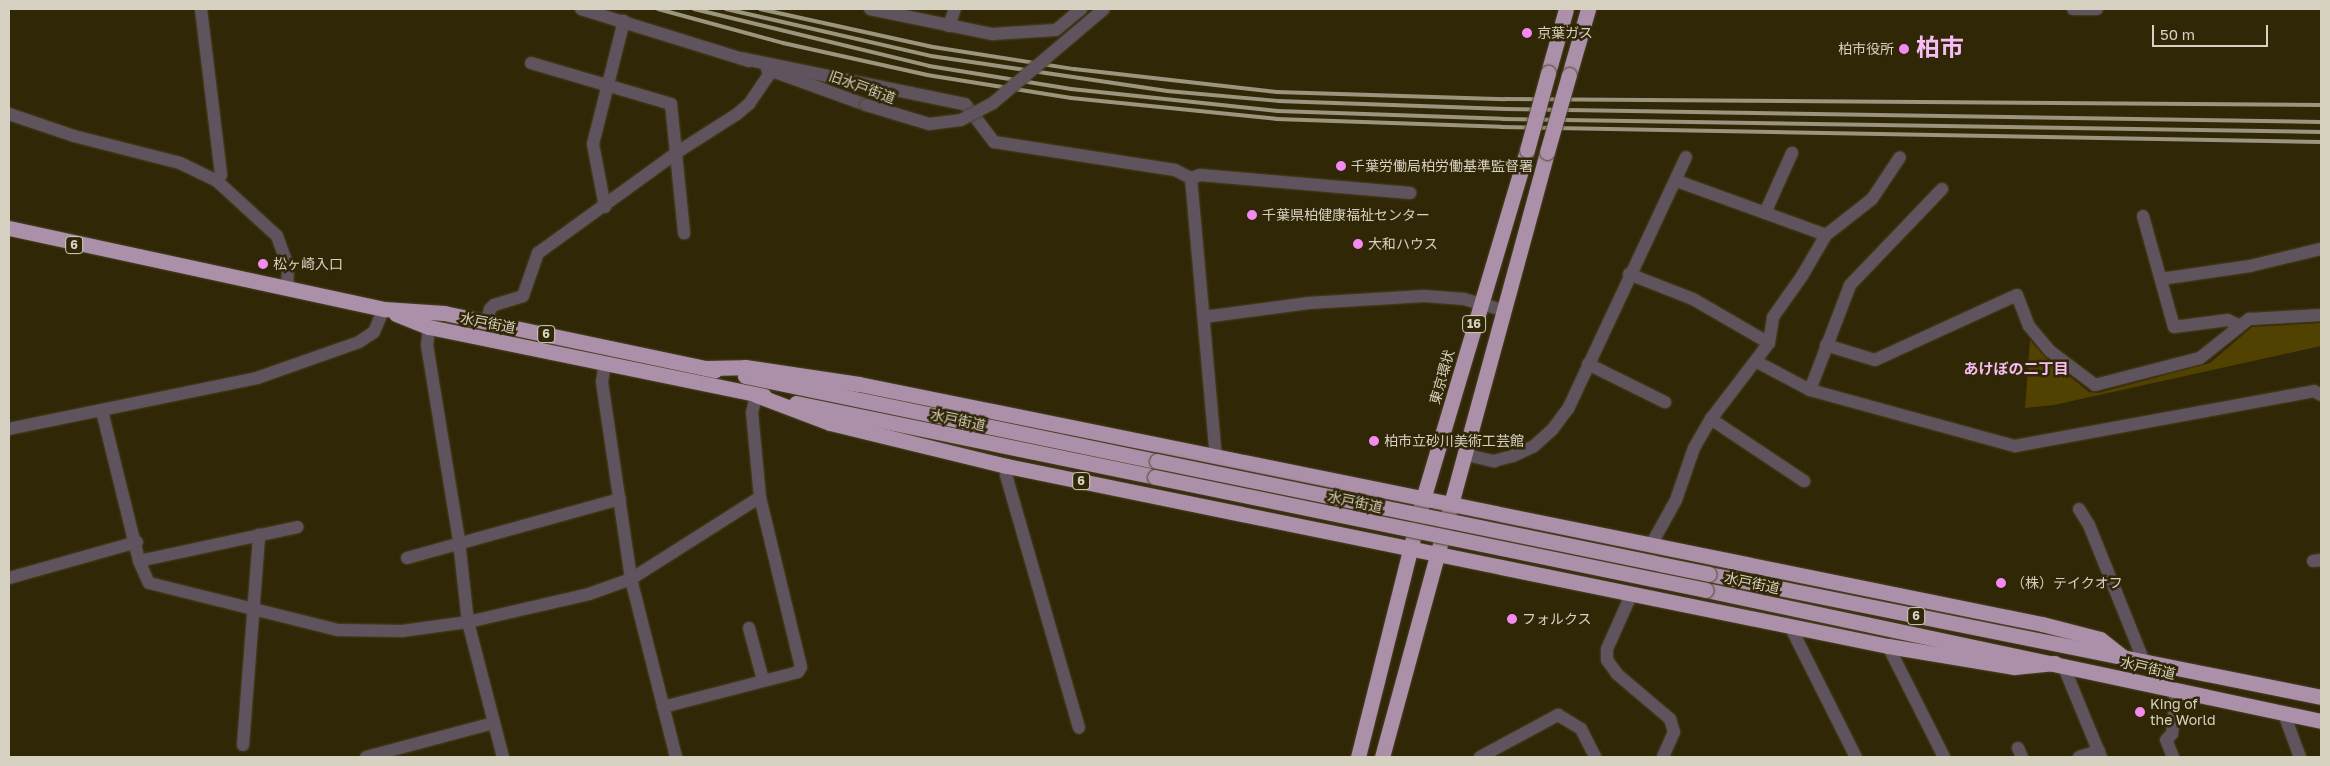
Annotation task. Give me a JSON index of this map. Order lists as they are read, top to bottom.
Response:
{
  "streets": {
    "highway": [
      "6",
      "水戸街道",
      "16",
      "東京環状"
    ],
    "street": ["旧水戸街道"]
  },
  "crossings": [
    ["6", "水戸街道"],
    ["6", "東京環状"]
  ],
  "districts": ["柏市", "あけぼの二丁目"],
  "places": [
    "京葉ガス",
    "柏市役所",
    "千葉労働局柏労働基準監督署",
    "千葉県柏健康福祉センター",
    "大和ハウス",
    "松ヶ崎入口",
    "柏市立砂川美術工芸館",
    "（株）テイクオフ",
    "フォルクス",
    "King of the World"
  ],
  "scale_bar": "50 m"
}
